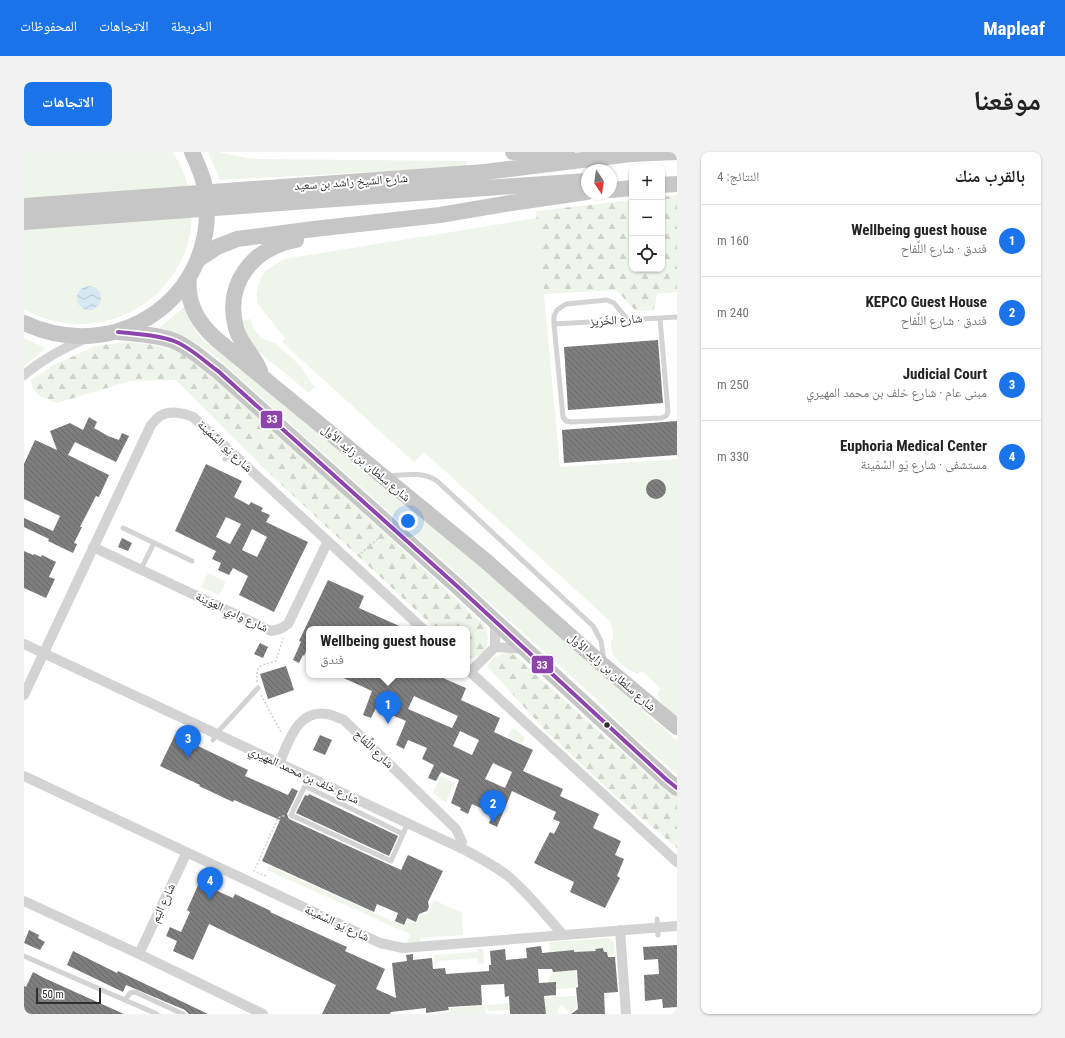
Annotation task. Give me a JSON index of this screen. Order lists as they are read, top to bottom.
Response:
{
  "streets": {
    "main road": ["شارع الشيخ راشد بن سعيد", "شارع سلطان بن زايد الأول"],
    "street": [
      "شارع يَو السِّمَينة",
      "شارع وادِي العِوَينة",
      "شارع اللِّفاح",
      "شارع خلف بن محمد المهيري",
      "شارع اليَم"
    ],
    "lane": ["شارع الخّرَيز"]
  },
  "crossings": [
    ["شارع يَو السِّمَينة", "شارع وادِي العِوَينة"],
    ["شارع يَو السِّمَينة", "شارع خلف بن محمد المهيري"],
    ["شارع يَو السِّمَينة", "شارع اليَم"],
    ["شارع اللِّفاح", "شارع خلف بن محمد المهيري"]
  ],
  "lines": ["transit line 33"],
  "scale_bar": "50 m",
  "north": "bottom",
  "page": {
    "header": "Mapleaf",
    "nav": ["الخريطة", "الاتجاهات", "المحفوظات"],
    "title": "موقعنا",
    "buttons": "الاتجاهات",
    "heading": ["بالقرب منك", "النتائج: 4"],
    "map_buttons": ["+", "−"],
    "list": [
      {
        "mark": "1",
        "name": "Wellbeing guest house",
        "note": "فندق · شارع اللِّفاح",
        "value": "160 m"
      },
      {
        "mark": "2",
        "name": "KEPCO Guest House",
        "note": "فندق · شارع اللِّفاح",
        "value": "240 m"
      },
      {
        "mark": "3",
        "name": "Judicial Court",
        "note": "مبنى عام · شارع خلف بن محمد المهيري",
        "value": "250 m"
      },
      {
        "mark": "4",
        "name": "Euphoria Medical Center",
        "note": "مستشفى · شارع يَو السِّمَينة",
        "value": "330 m"
      }
    ],
    "popup": ["Wellbeing guest house", "فندق"],
    "pins": [
      "1",
      "3",
      "2",
      "4"
    ],
    "scale": "50 m"
  }
}
